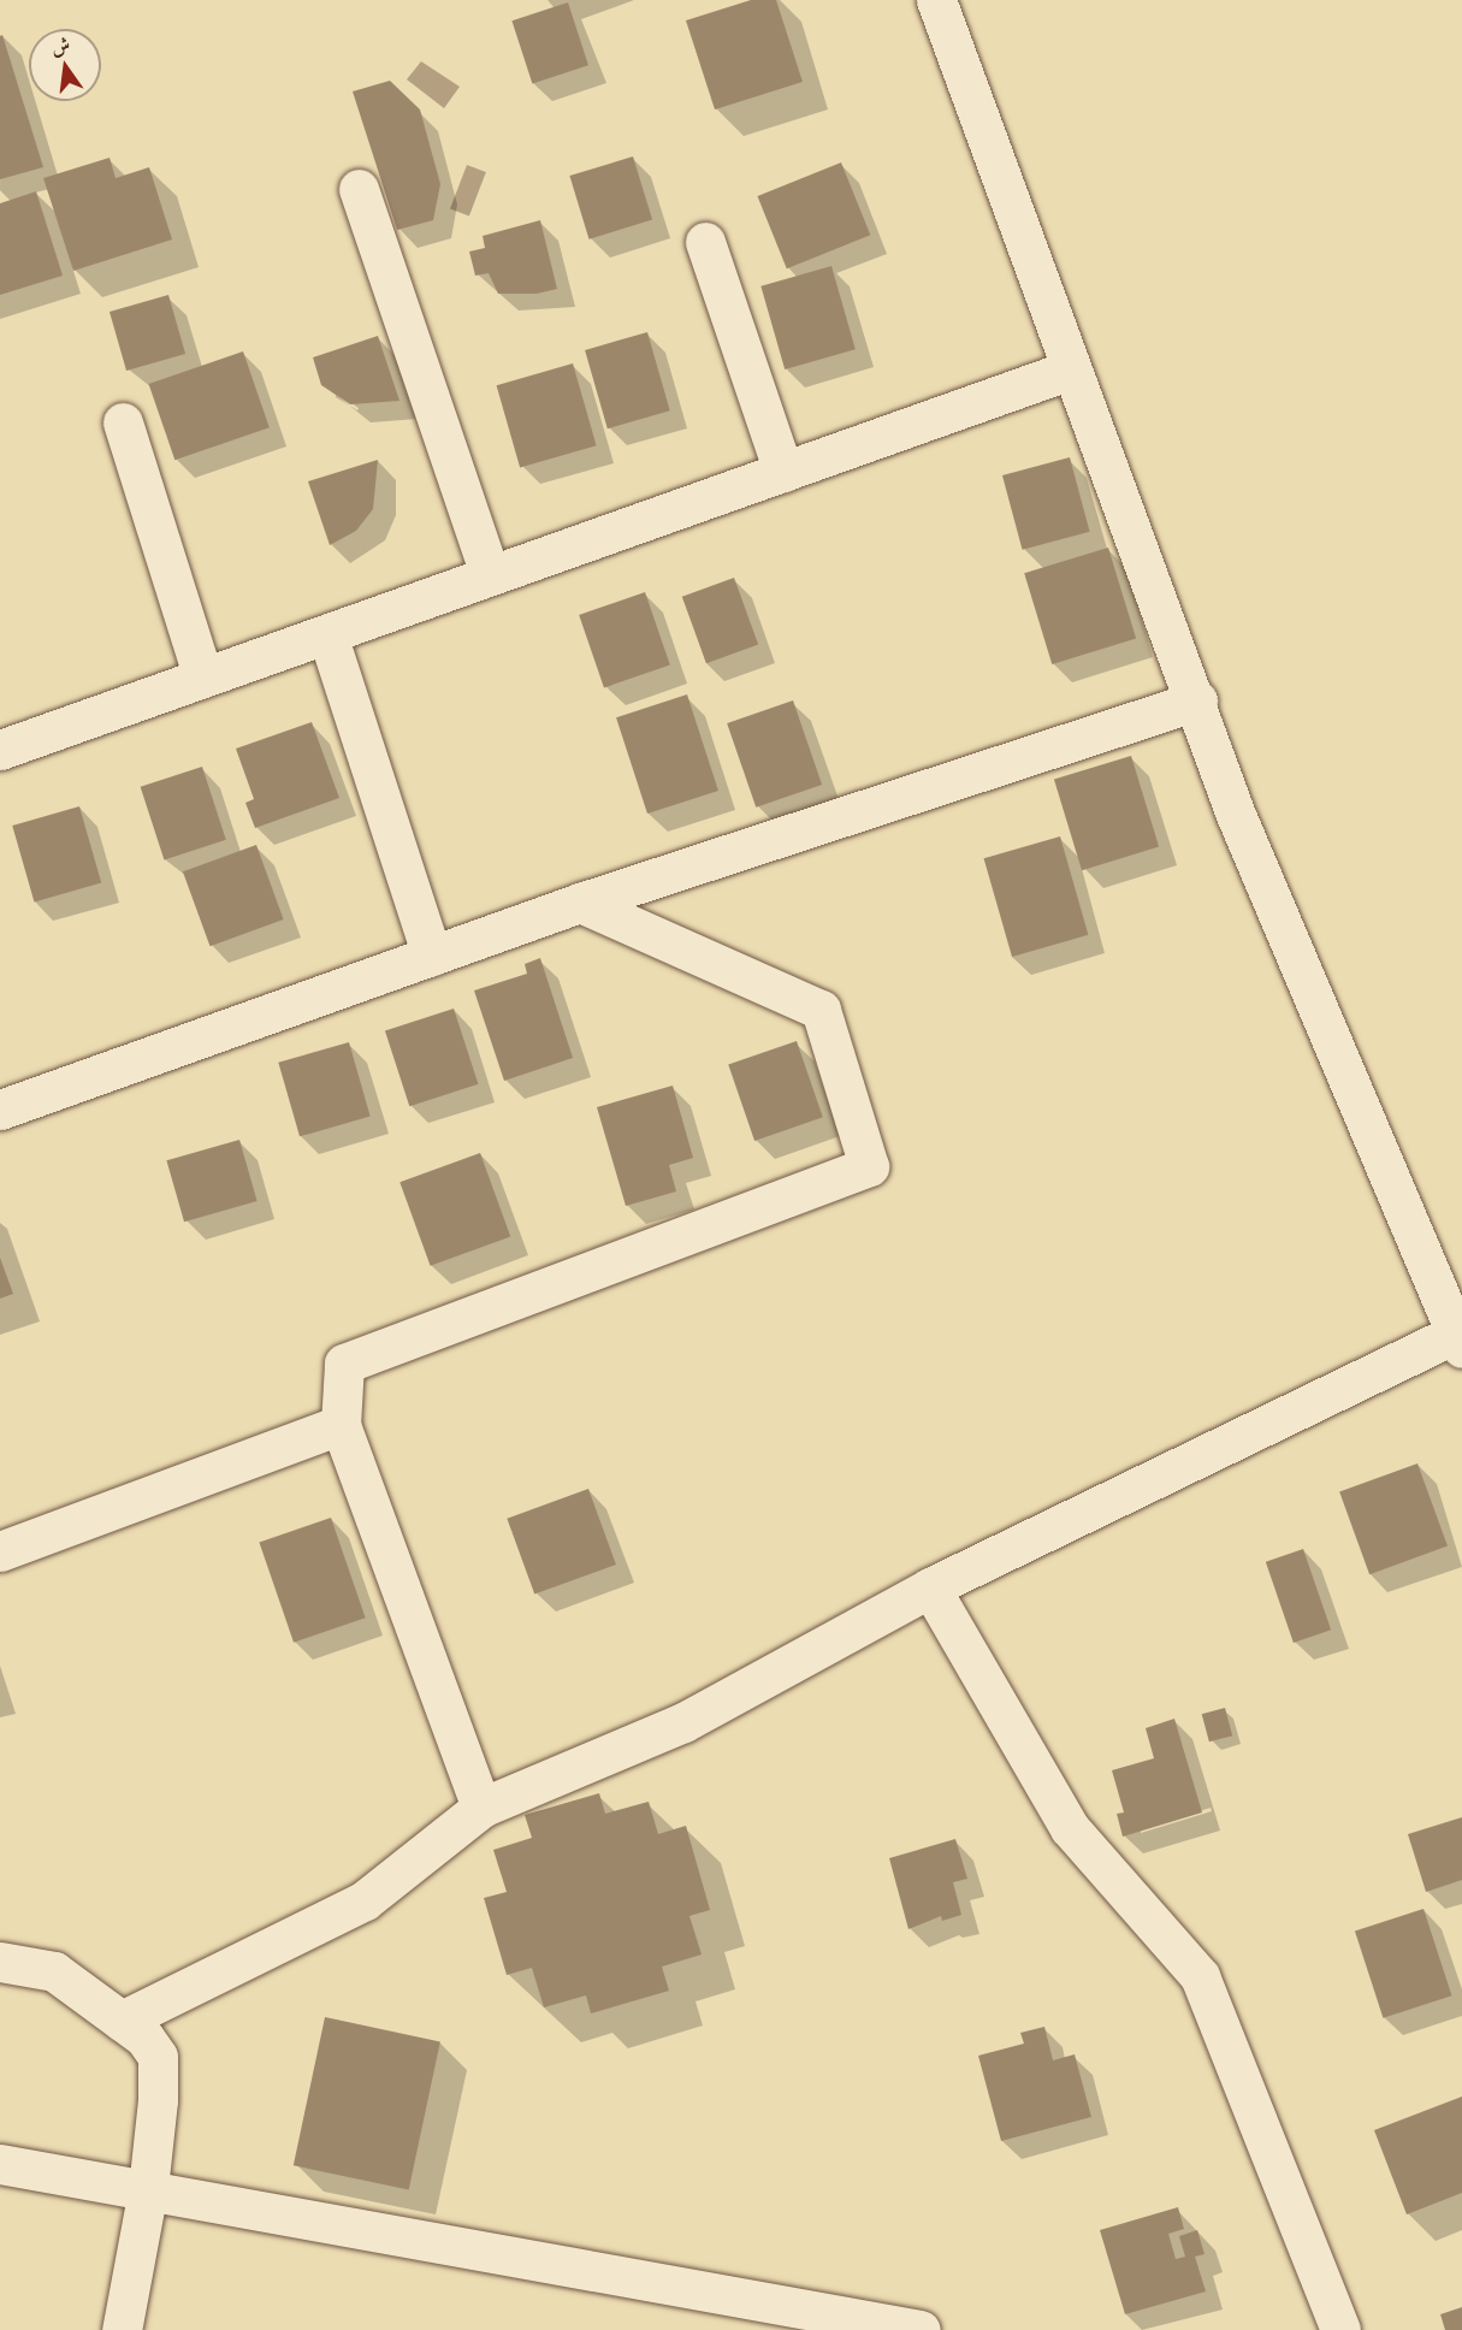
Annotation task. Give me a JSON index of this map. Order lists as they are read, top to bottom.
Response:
{
  "north": "top"
}
